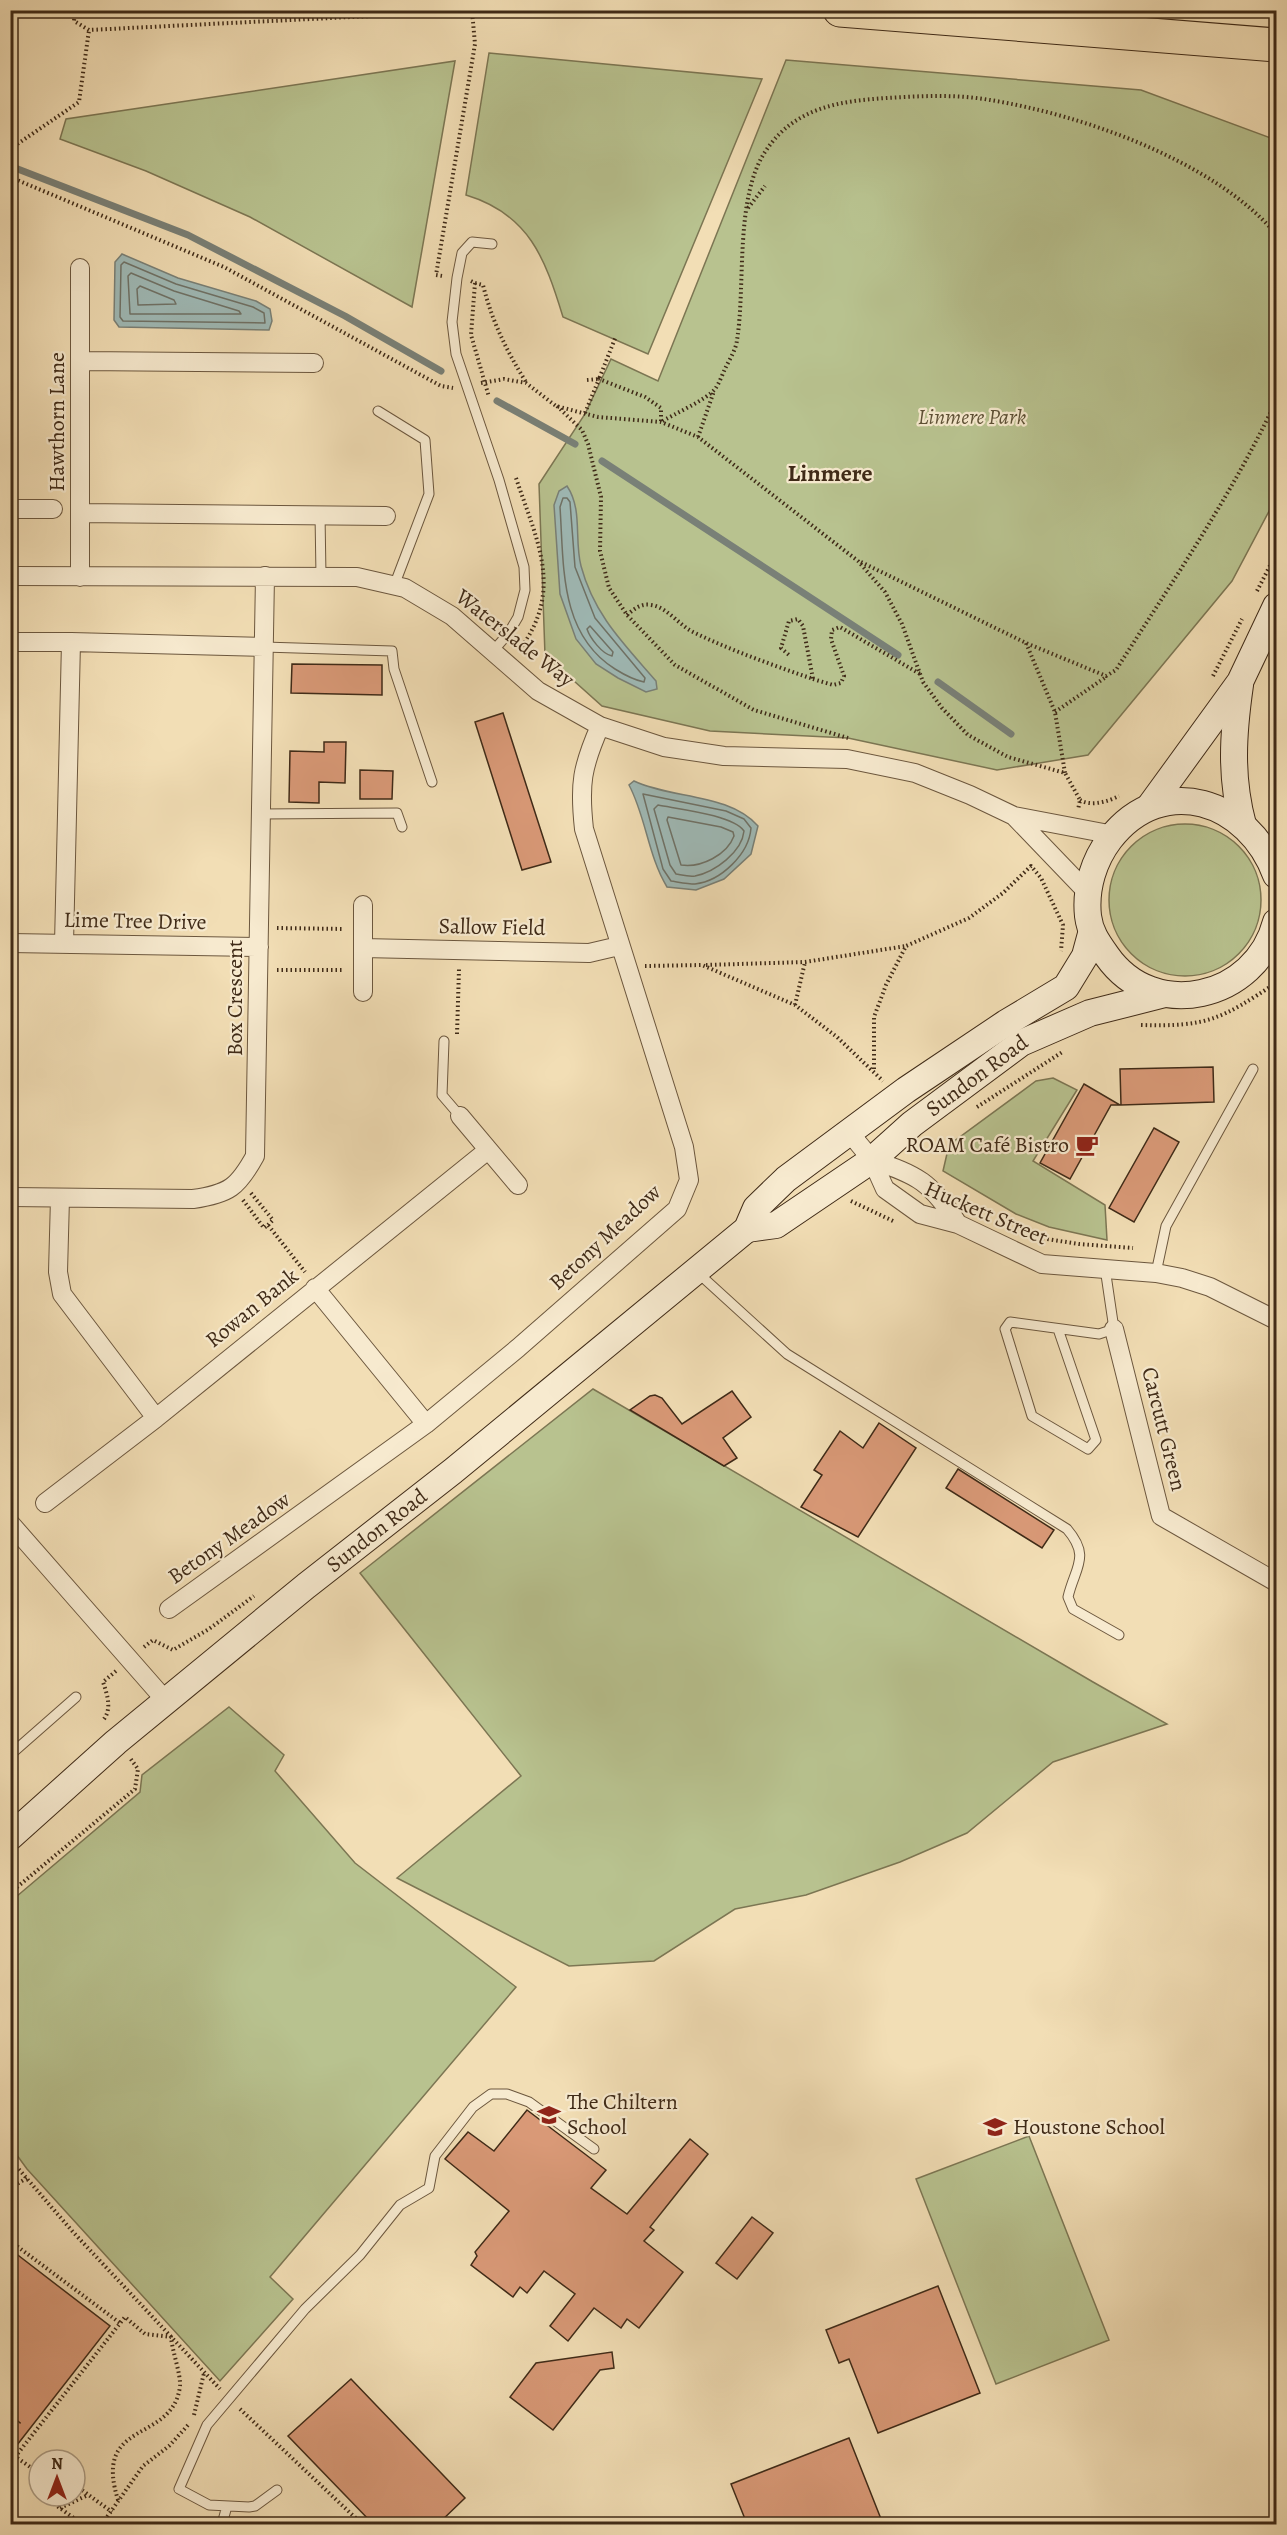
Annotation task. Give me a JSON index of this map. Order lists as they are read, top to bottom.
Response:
{
  "streets": {
    "street": [
      "Hawthorn Lane",
      "Waterslade Way",
      "Lime Tree Drive",
      "Sallow Field",
      "Box Crescent",
      "Sundon Road",
      "Huckett Street",
      "Betony Meadow",
      "Rowan Bank",
      "Carcutt Green"
    ]
  },
  "crossings": [
    ["Hawthorn Lane", "Waterslade Way"],
    ["Waterslade Way", "Box Crescent"],
    ["Waterslade Way", "Betony Meadow"],
    ["Lime Tree Drive", "Box Crescent"],
    ["Sallow Field", "Betony Meadow"],
    ["Sundon Road", "Huckett Street"]
  ],
  "districts": ["Linmere"],
  "parks": ["Linmere Park"],
  "places": {
    "cafe": ["ROAM Café Bistro"],
    "school or university": ["The Chiltern School", "Houstone School"]
  },
  "north": "top"
}
